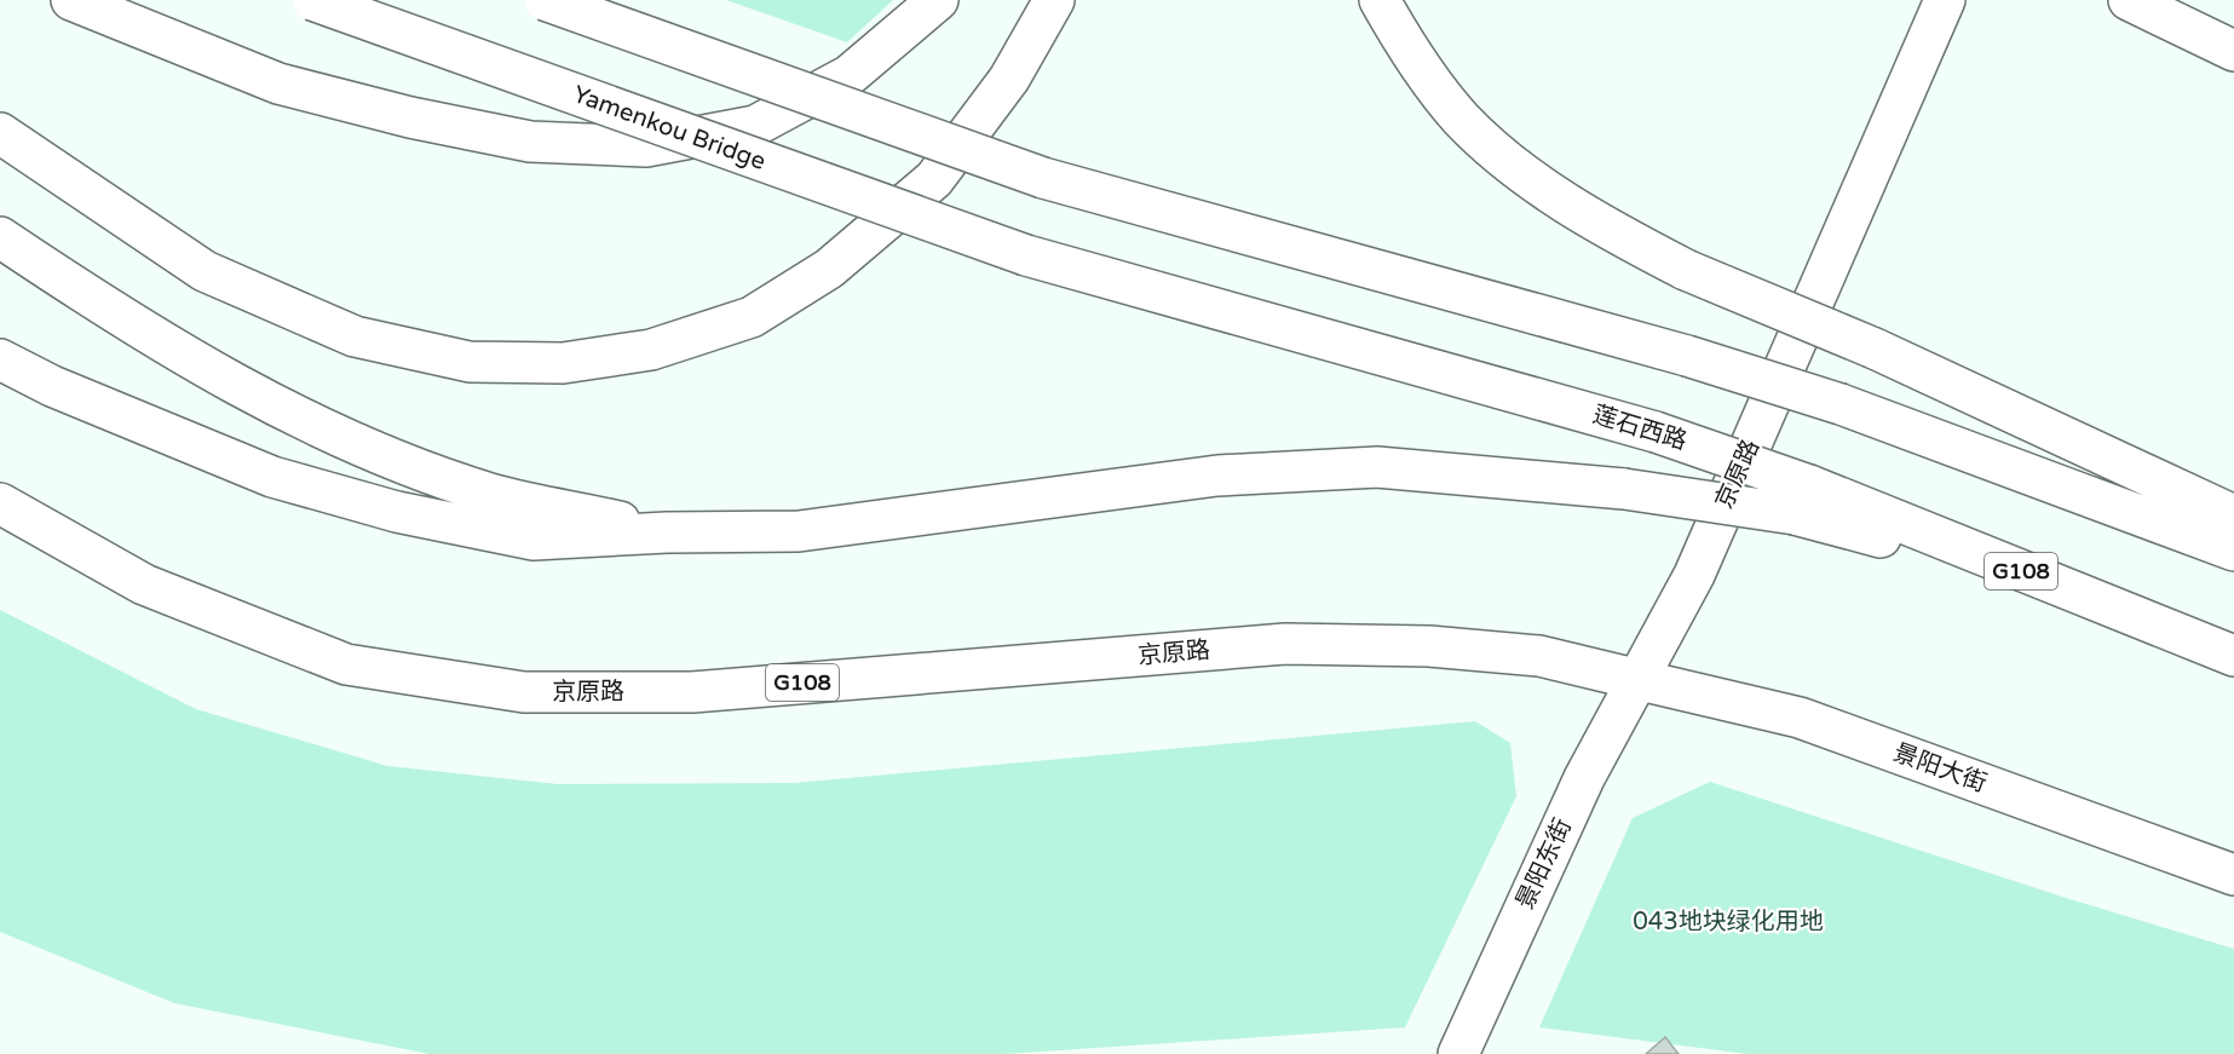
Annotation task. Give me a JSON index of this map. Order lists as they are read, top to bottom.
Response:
{
  "streets": {
    "main road": [
      "Yamenkou Bridge",
      "莲石西路",
      "京原路",
      "G108",
      "景阳大街",
      "景阳东街"
    ]
  },
  "crossings": [
    ["Yamenkou Bridge", "莲石西路"],
    ["莲石西路", "G108"],
    ["京原路", "景阳大街"],
    ["京原路", "景阳东街"],
    ["景阳大街", "景阳东街"]
  ],
  "parks": ["043地块绿化用地"]
}
